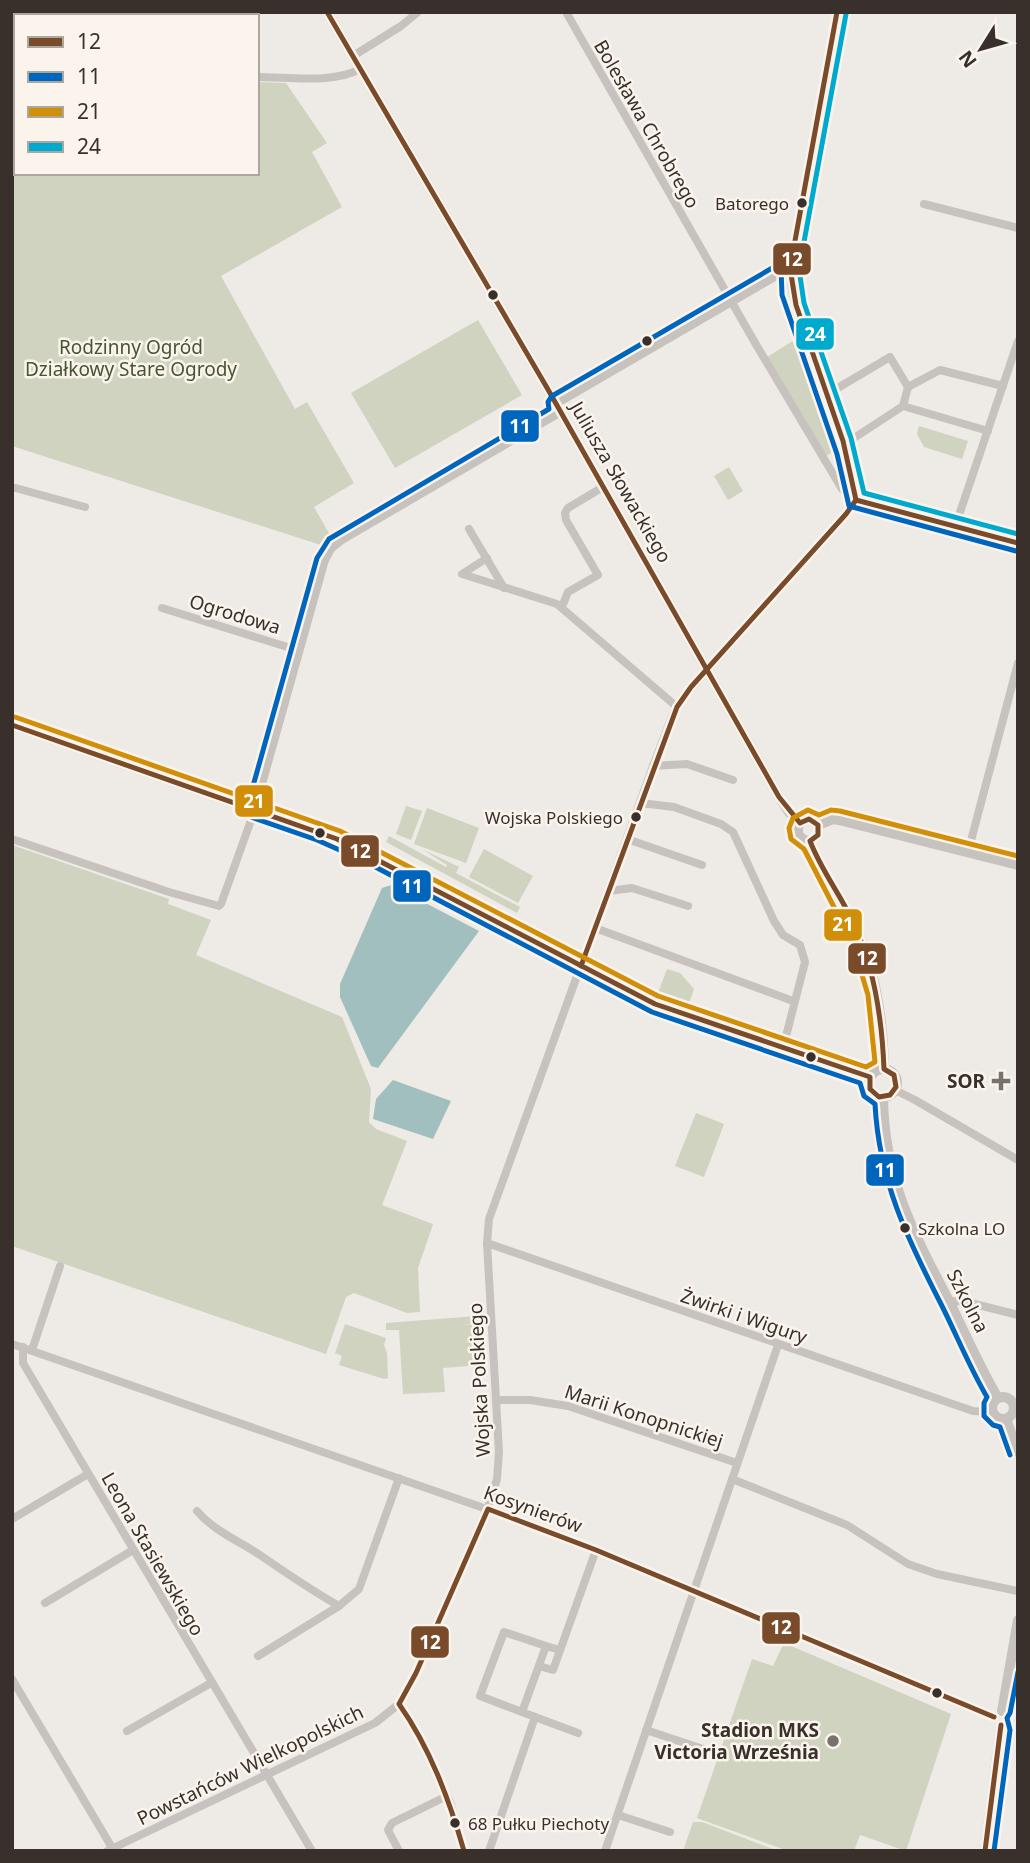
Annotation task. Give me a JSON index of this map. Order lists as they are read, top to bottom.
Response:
{
  "streets": {
    "street": [
      "Bolesława Chrobrego",
      "Juliusza Słowackiego",
      "Ogrodowa",
      "Szkolna",
      "Żwirki i Wigury",
      "Wojska Polskiego",
      "Marii Konopnickiej",
      "Kosynierów",
      "Leona Stasiewskiego",
      "Powstańców Wielkopolskich"
    ]
  },
  "crossings": [
    ["Bolesława Chrobrego", "Ogrodowa"],
    ["Bolesława Chrobrego", "Wojska Polskiego"],
    ["Juliusza Słowackiego", "Ogrodowa"],
    ["Juliusza Słowackiego", "Wojska Polskiego"],
    ["Szkolna", "Żwirki i Wigury"],
    ["Żwirki i Wigury", "Wojska Polskiego"],
    ["Wojska Polskiego", "Marii Konopnickiej"],
    ["Wojska Polskiego", "Kosynierów"],
    ["Wojska Polskiego", "Powstańców Wielkopolskich"],
    ["Kosynierów", "Leona Stasiewskiego"],
    ["Kosynierów", "Powstańców Wielkopolskich"],
    ["Leona Stasiewskiego", "Powstańców Wielkopolskich"]
  ],
  "parks": ["Rodzinny Ogród Działkowy Stare Ogrody"],
  "places": {
    "other": [
      "Batorego",
      "Wojska Polskiego",
      "Szkolna LO",
      "Stadion MKS Victoria Września",
      "68 Pułku Piechoty"
    ],
    "health": ["SOR"]
  },
  "lines": [
    "transit line 12",
    "transit line 24",
    "transit line 11",
    "transit line 21"
  ],
  "legend": [
    "12",
    "11",
    "21",
    "24"
  ],
  "north": "bottom left"
}
